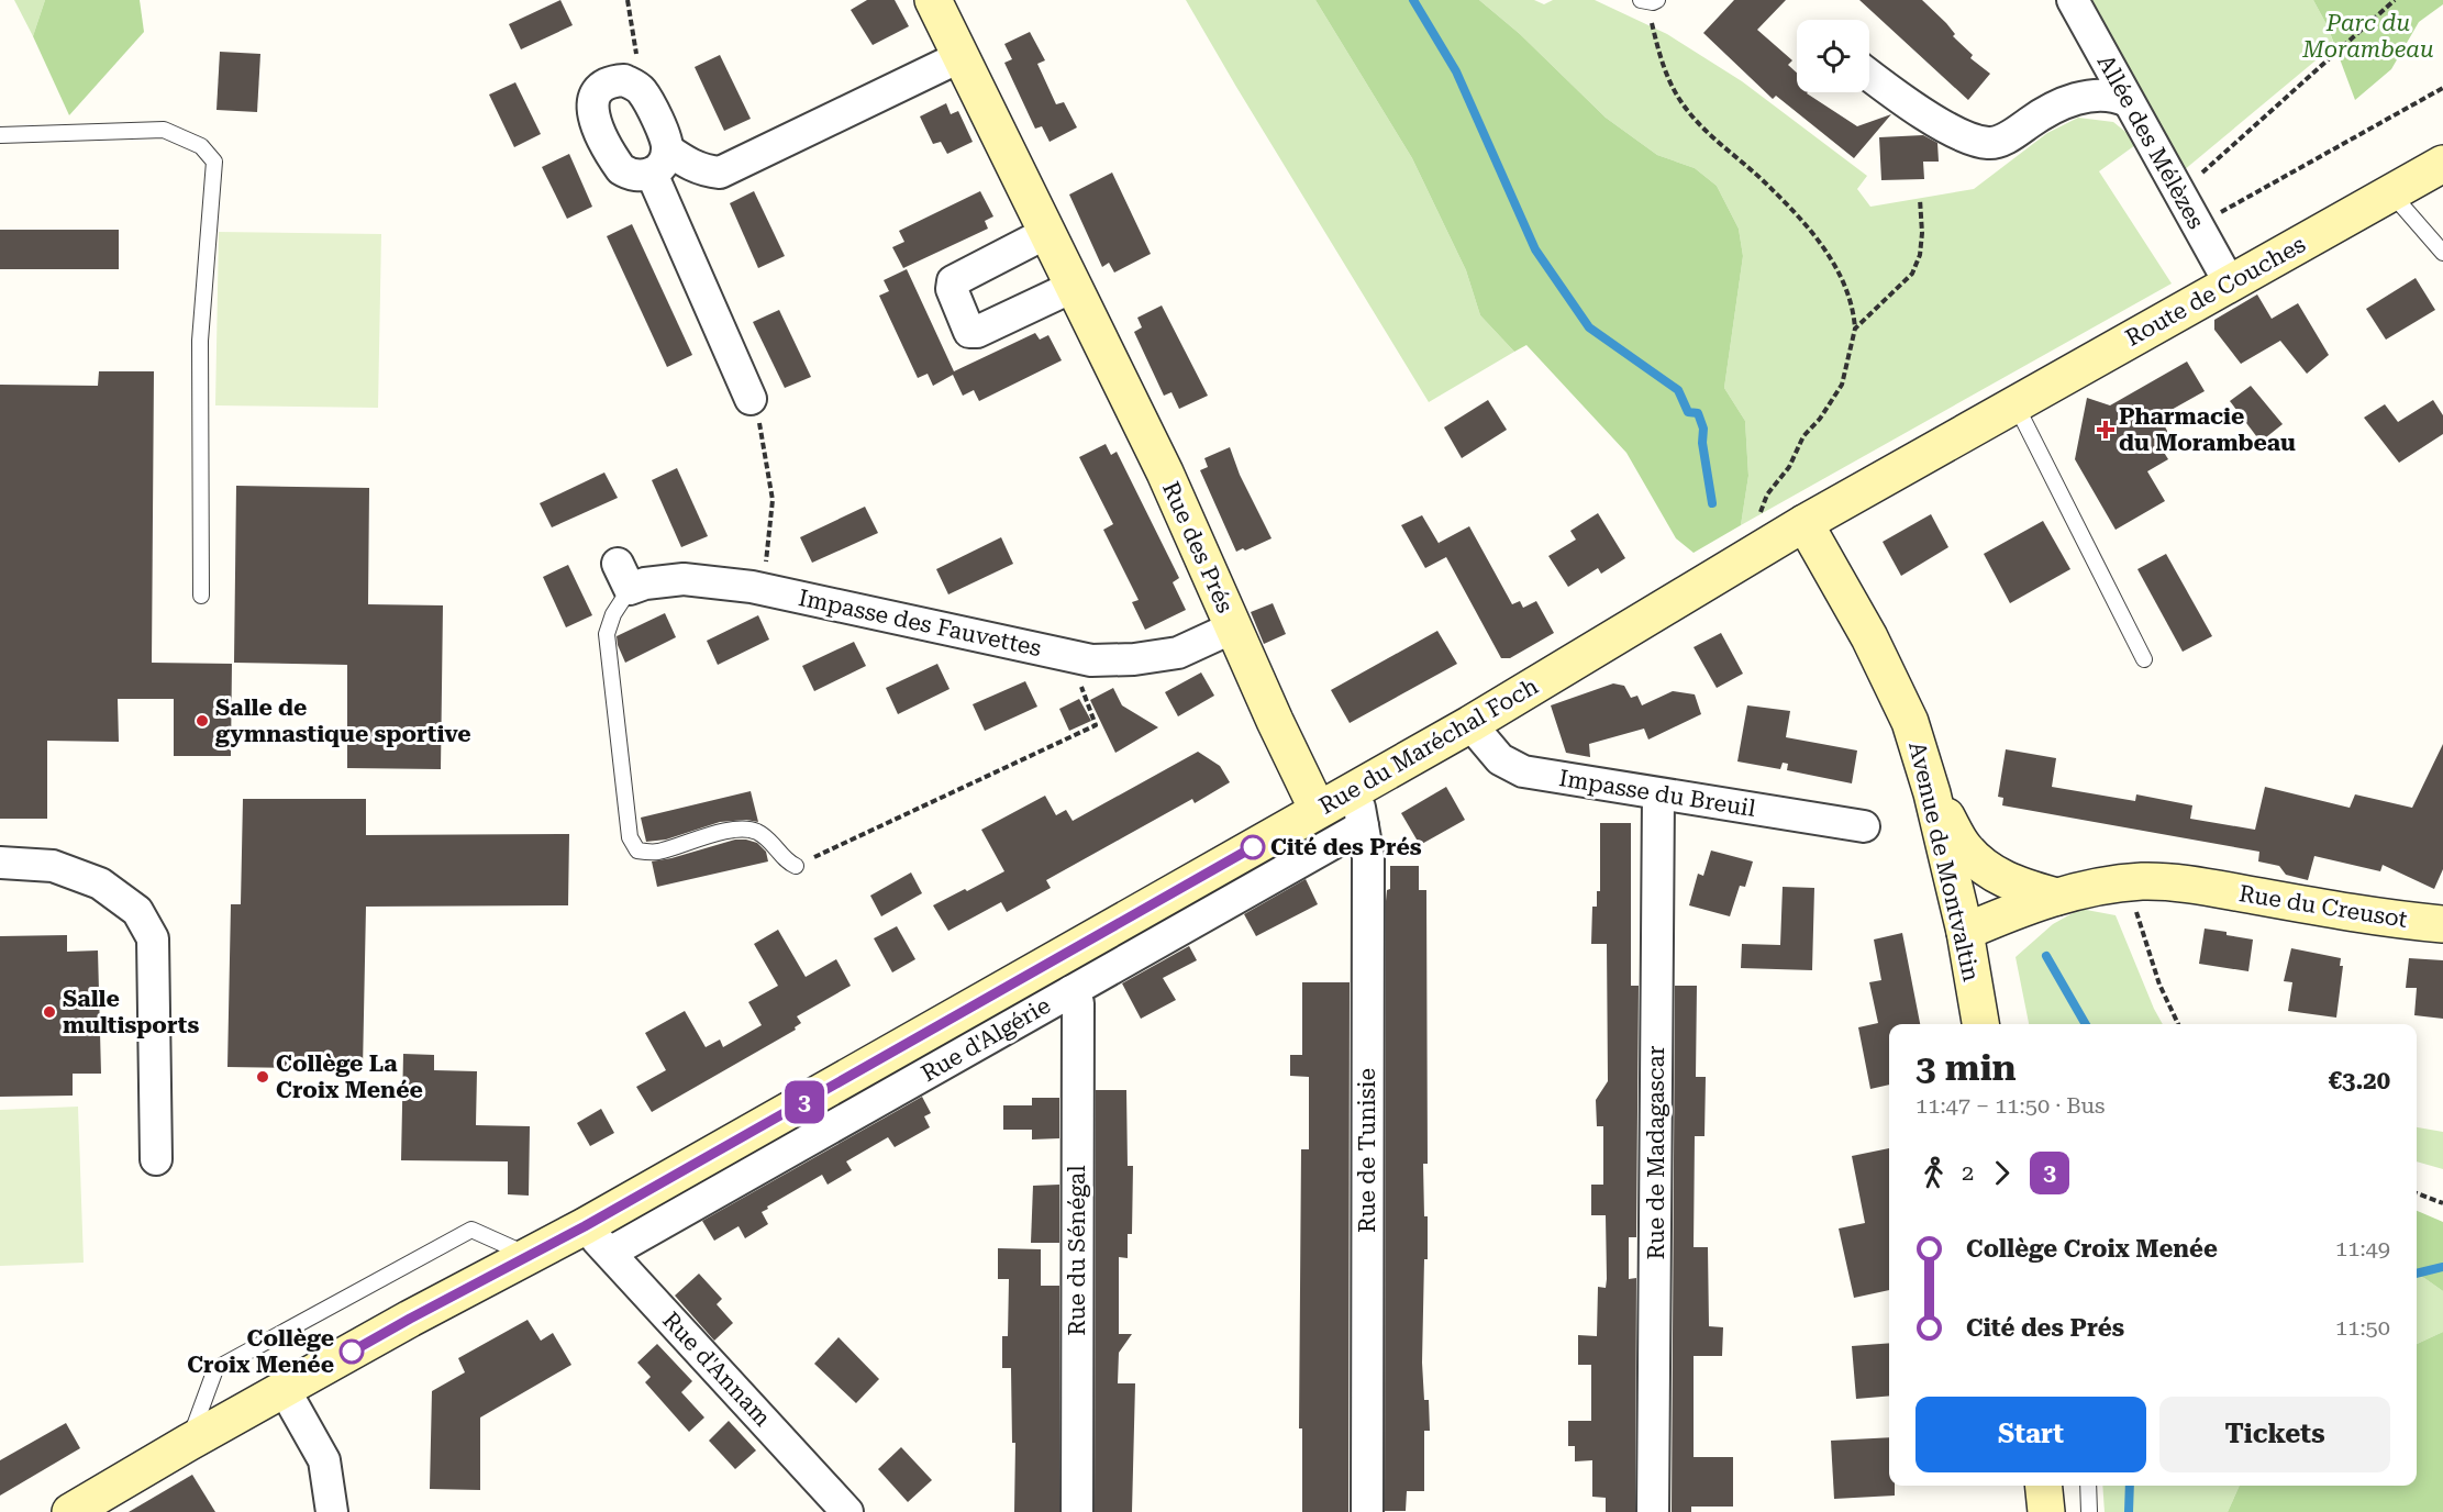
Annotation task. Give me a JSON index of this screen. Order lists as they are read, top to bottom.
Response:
{
  "streets": {
    "main road": [
      "Route de Couches",
      "Rue des Prés",
      "Rue du Maréchal Foch",
      "Avenue de Montvaltin",
      "Rue du Creusot"
    ],
    "street": [
      "Allée des Mélèzes",
      "Impasse des Fauvettes",
      "Impasse du Breuil",
      "Rue d'Algérie",
      "Rue de Tunisie",
      "Rue de Madagascar",
      "Rue du Sénégal",
      "Rue d'Annam"
    ]
  },
  "crossings": [
    ["Allée des Mélèzes", "Route de Couches"],
    ["Route de Couches", "Rue du Maréchal Foch"],
    ["Rue des Prés", "Impasse des Fauvettes"],
    ["Rue des Prés", "Rue du Maréchal Foch"],
    ["Rue du Maréchal Foch", "Impasse du Breuil"],
    ["Rue du Maréchal Foch", "Avenue de Montvaltin"],
    ["Rue du Maréchal Foch", "Rue de Tunisie"],
    ["Rue du Maréchal Foch", "Rue d'Annam"],
    ["Impasse du Breuil", "Rue de Madagascar"],
    ["Avenue de Montvaltin", "Rue du Creusot"],
    ["Rue d'Algérie", "Rue de Tunisie"],
    ["Rue d'Algérie", "Rue du Sénégal"],
    ["Rue d'Algérie", "Rue d'Annam"]
  ],
  "parks": ["Parc du Morambeau"],
  "places": {
    "health": ["Pharmacie du Morambeau"],
    "other": [
      "Salle de gymnastique sportive",
      "Cité des Prés",
      "Salle multisports",
      "Collège La Croix Menée",
      "Collège Croix Menée"
    ]
  },
  "lines": ["bus line 3"],
  "page": {
    "on_map": "3",
    "heading": ["3 min", "11:47 – 11:50 · Bus", "€3.20"],
    "legs": ["2", "3"],
    "list": [
      {
        "name": "Collège Croix Menée",
        "value": "11:49"
      },
      {
        "name": "Cité des Prés",
        "value": "11:50"
      }
    ],
    "buttons": ["Start", "Tickets"]
  }
}
